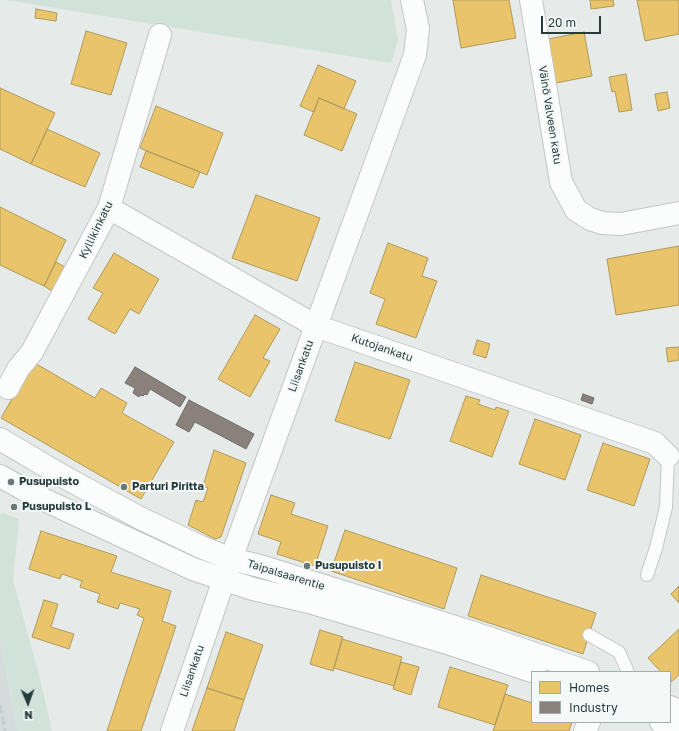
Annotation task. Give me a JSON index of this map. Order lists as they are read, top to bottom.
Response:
{
  "streets": {
    "street": [
      "Väinö Valveen katu",
      "Kyllikinkatu",
      "Kutojankatu",
      "Liisankatu",
      "Taipalsaarentie"
    ]
  },
  "crossings": [
    ["Kyllikinkatu", "Kutojankatu"],
    ["Kutojankatu", "Liisankatu"],
    ["Liisankatu", "Taipalsaarentie"]
  ],
  "places": [
    "Pusupuisto",
    "Parturi Piritta",
    "Pusupuisto L",
    "Pusupuisto I"
  ],
  "legend": ["Homes", "Industry"],
  "scale_bar": "20 m",
  "north": "bottom"
}
